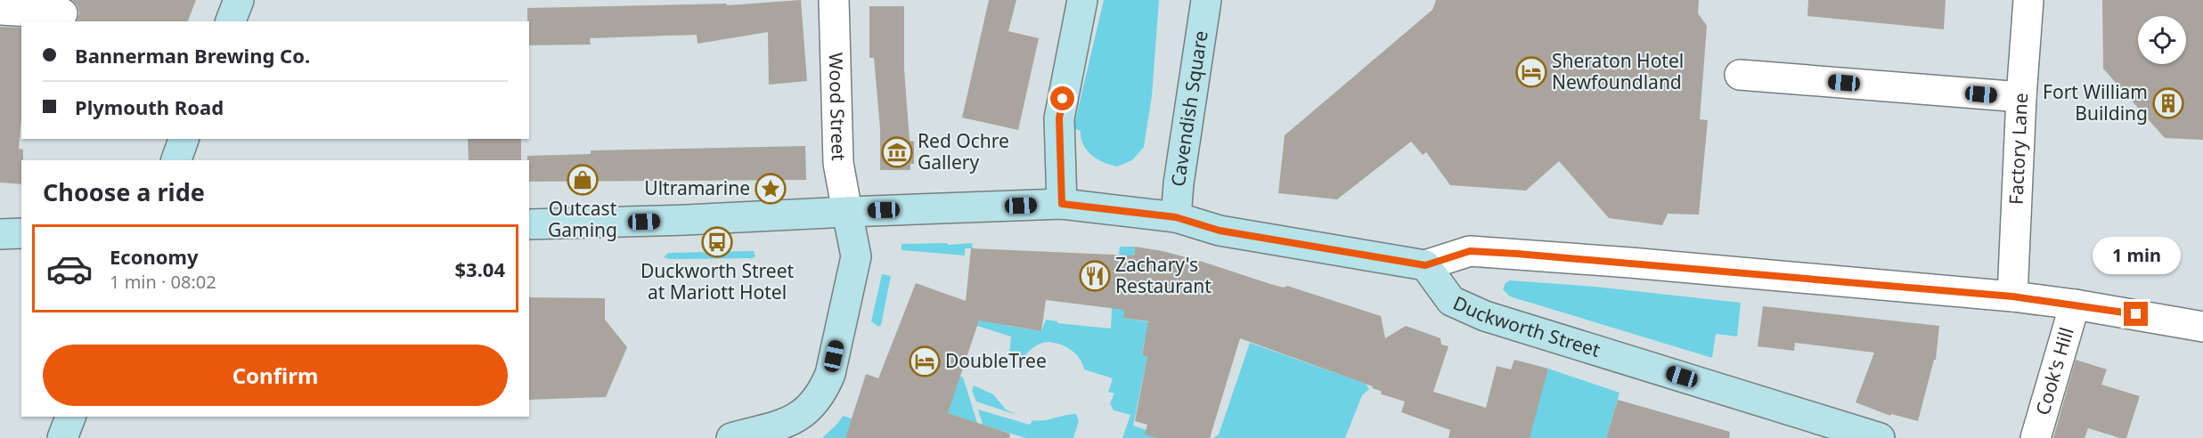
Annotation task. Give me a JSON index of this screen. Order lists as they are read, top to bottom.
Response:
{
  "streets": {
    "street": [
      "Wood Street",
      "Cavendish Square",
      "Factory Lane",
      "Duckworth Street",
      "Cook's Hill"
    ]
  },
  "places": {
    "hotel": ["Sheraton Hotel Newfoundland", "DoubleTree"],
    "building": ["Fort William Building"],
    "museum": ["Red Ochre Gallery"],
    "shop": ["Outcast Gaming"],
    "place": ["Ultramarine"],
    "bus stop": ["Duckworth Street at Mariott Hotel"],
    "restaurant": ["Zachary's Restaurant"]
  },
  "page": {
    "banner": ["Bannerman Brewing Co.", "Plymouth Road"],
    "heading": "Choose a ride",
    "list": [
      {
        "name": "Economy",
        "note": "1 min · 08:02",
        "value": "$3.04"
      }
    ],
    "bubble": "1 min",
    "buttons": "Confirm"
  }
}
